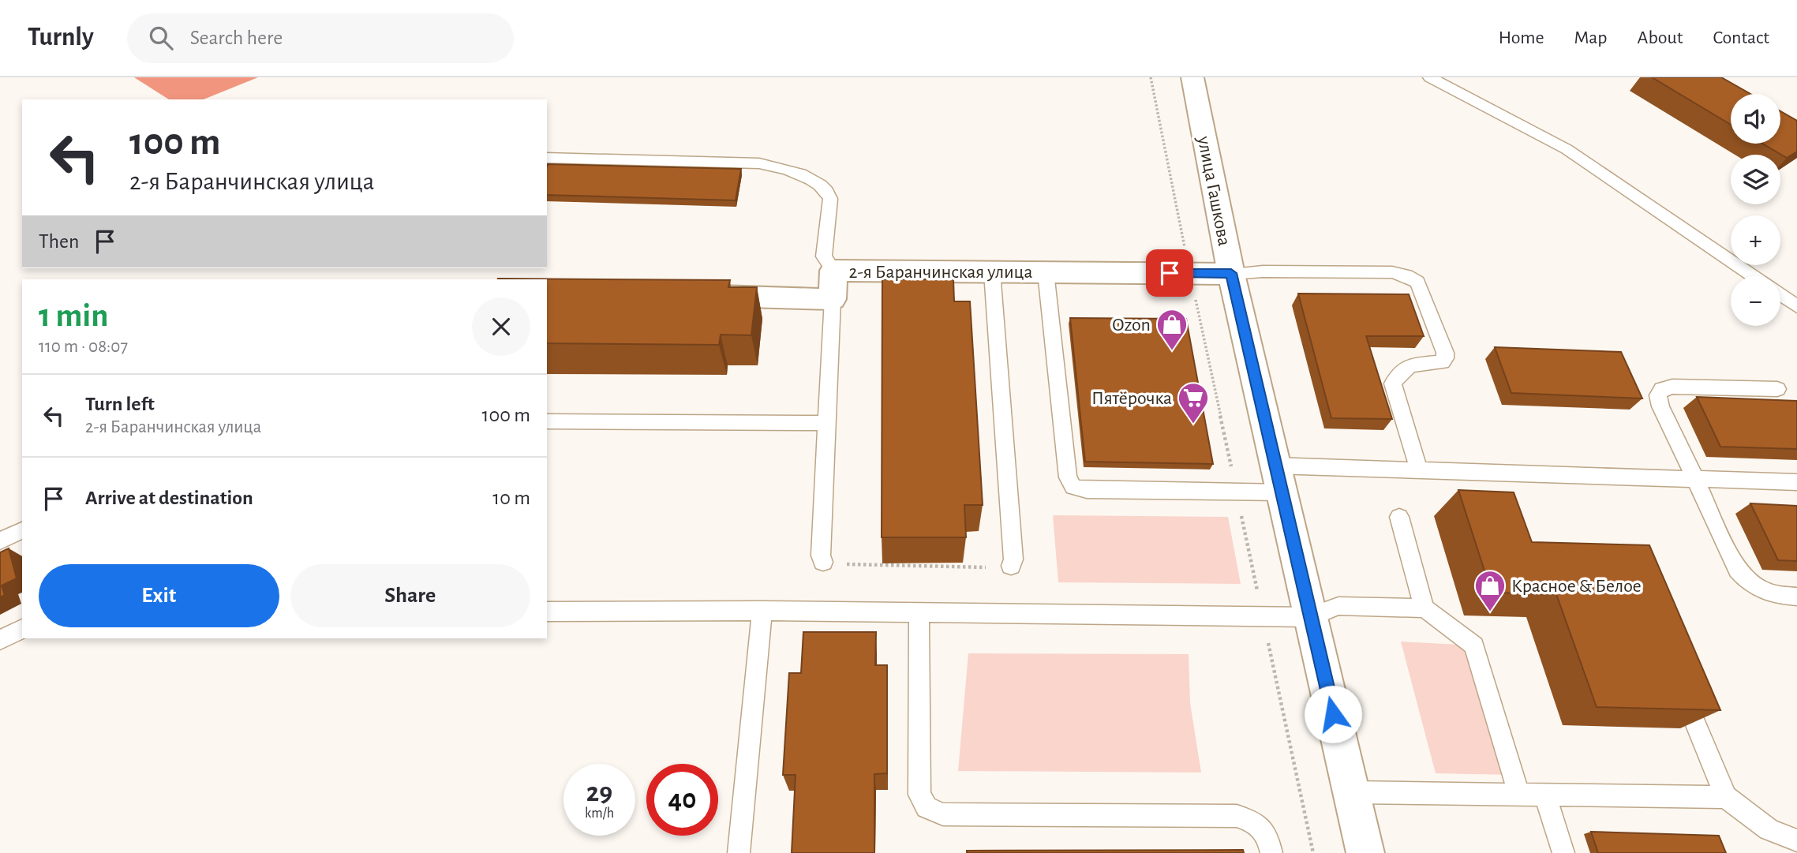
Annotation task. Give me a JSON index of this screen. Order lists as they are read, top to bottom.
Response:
{
  "streets": {
    "street": ["улица Гашкова", "2-я Баранчинская улица"]
  },
  "crossings": [
    ["улица Гашкова", "2-я Баранчинская улица"]
  ],
  "places": {
    "shop": ["Ozon", "Красное & Белое"],
    "supermarket": ["Пятёрочка"]
  },
  "page": {
    "header": "Turnly",
    "search": "Search here",
    "nav": [
      "Home",
      "Map",
      "About",
      "Contact"
    ],
    "map_buttons": ["+", "−"],
    "turn": ["100 m", "2-я Баранчинская улица"],
    "then": "Then",
    "heading": ["1 min", "110 m · 08:07"],
    "list": [
      {
        "name": "Turn left",
        "note": "2-я Баранчинская улица",
        "value": "100 m"
      },
      {
        "name": "Arrive at destination",
        "value": "10 m"
      }
    ],
    "buttons": ["Exit", "Share"],
    "speed": "29 km/h",
    "limit": "40"
  }
}
